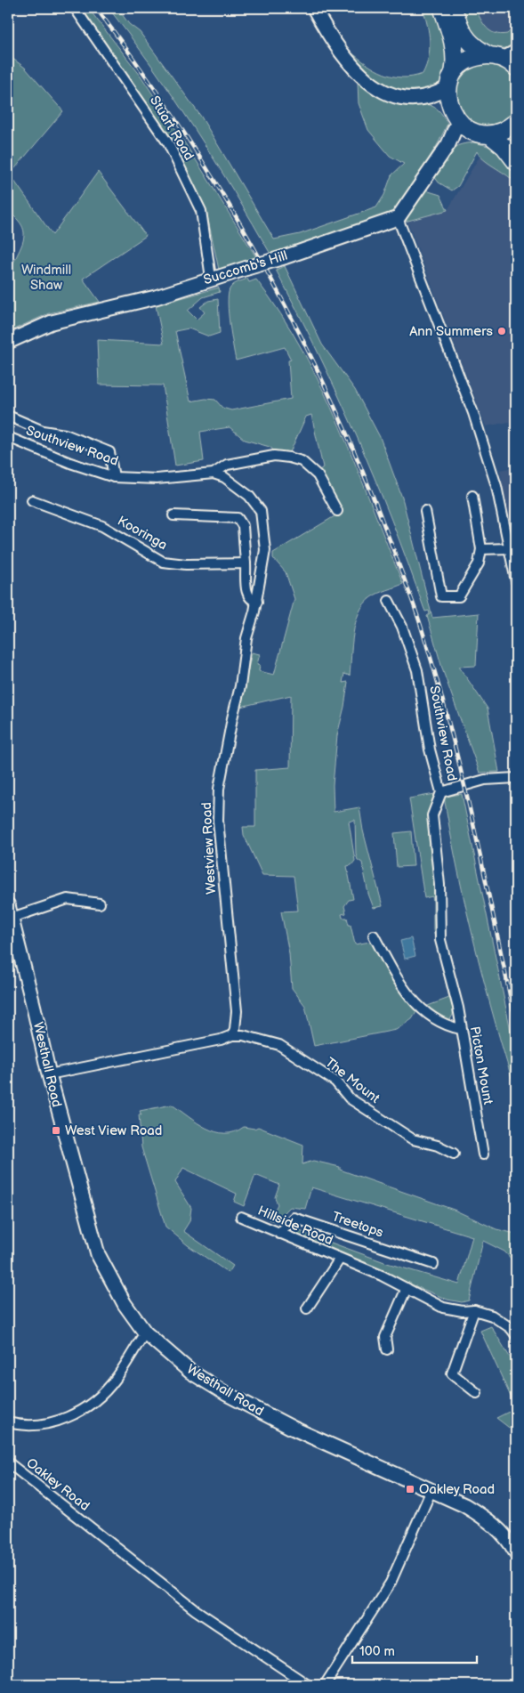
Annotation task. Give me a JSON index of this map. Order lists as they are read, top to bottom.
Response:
{
  "streets": {
    "street": [
      "Stuart Road",
      "Succomb's Hill",
      "Southview Road",
      "Kooringa",
      "Westview Road",
      "Westhall Road",
      "Picton Mount",
      "The Mount",
      "Treetops",
      "Hillside Road",
      "Oakley Road"
    ]
  },
  "crossings": [
    ["Stuart Road", "Succomb's Hill"],
    ["Southview Road", "Westview Road"],
    ["Southview Road", "Picton Mount"],
    ["Westview Road", "The Mount"],
    ["Treetops", "Hillside Road"]
  ],
  "parks": ["Windmill Shaw"],
  "places": {
    "other": ["Ann Summers"],
    "transit": ["West View Road", "Oakley Road"]
  },
  "scale_bar": "100 m"
}
